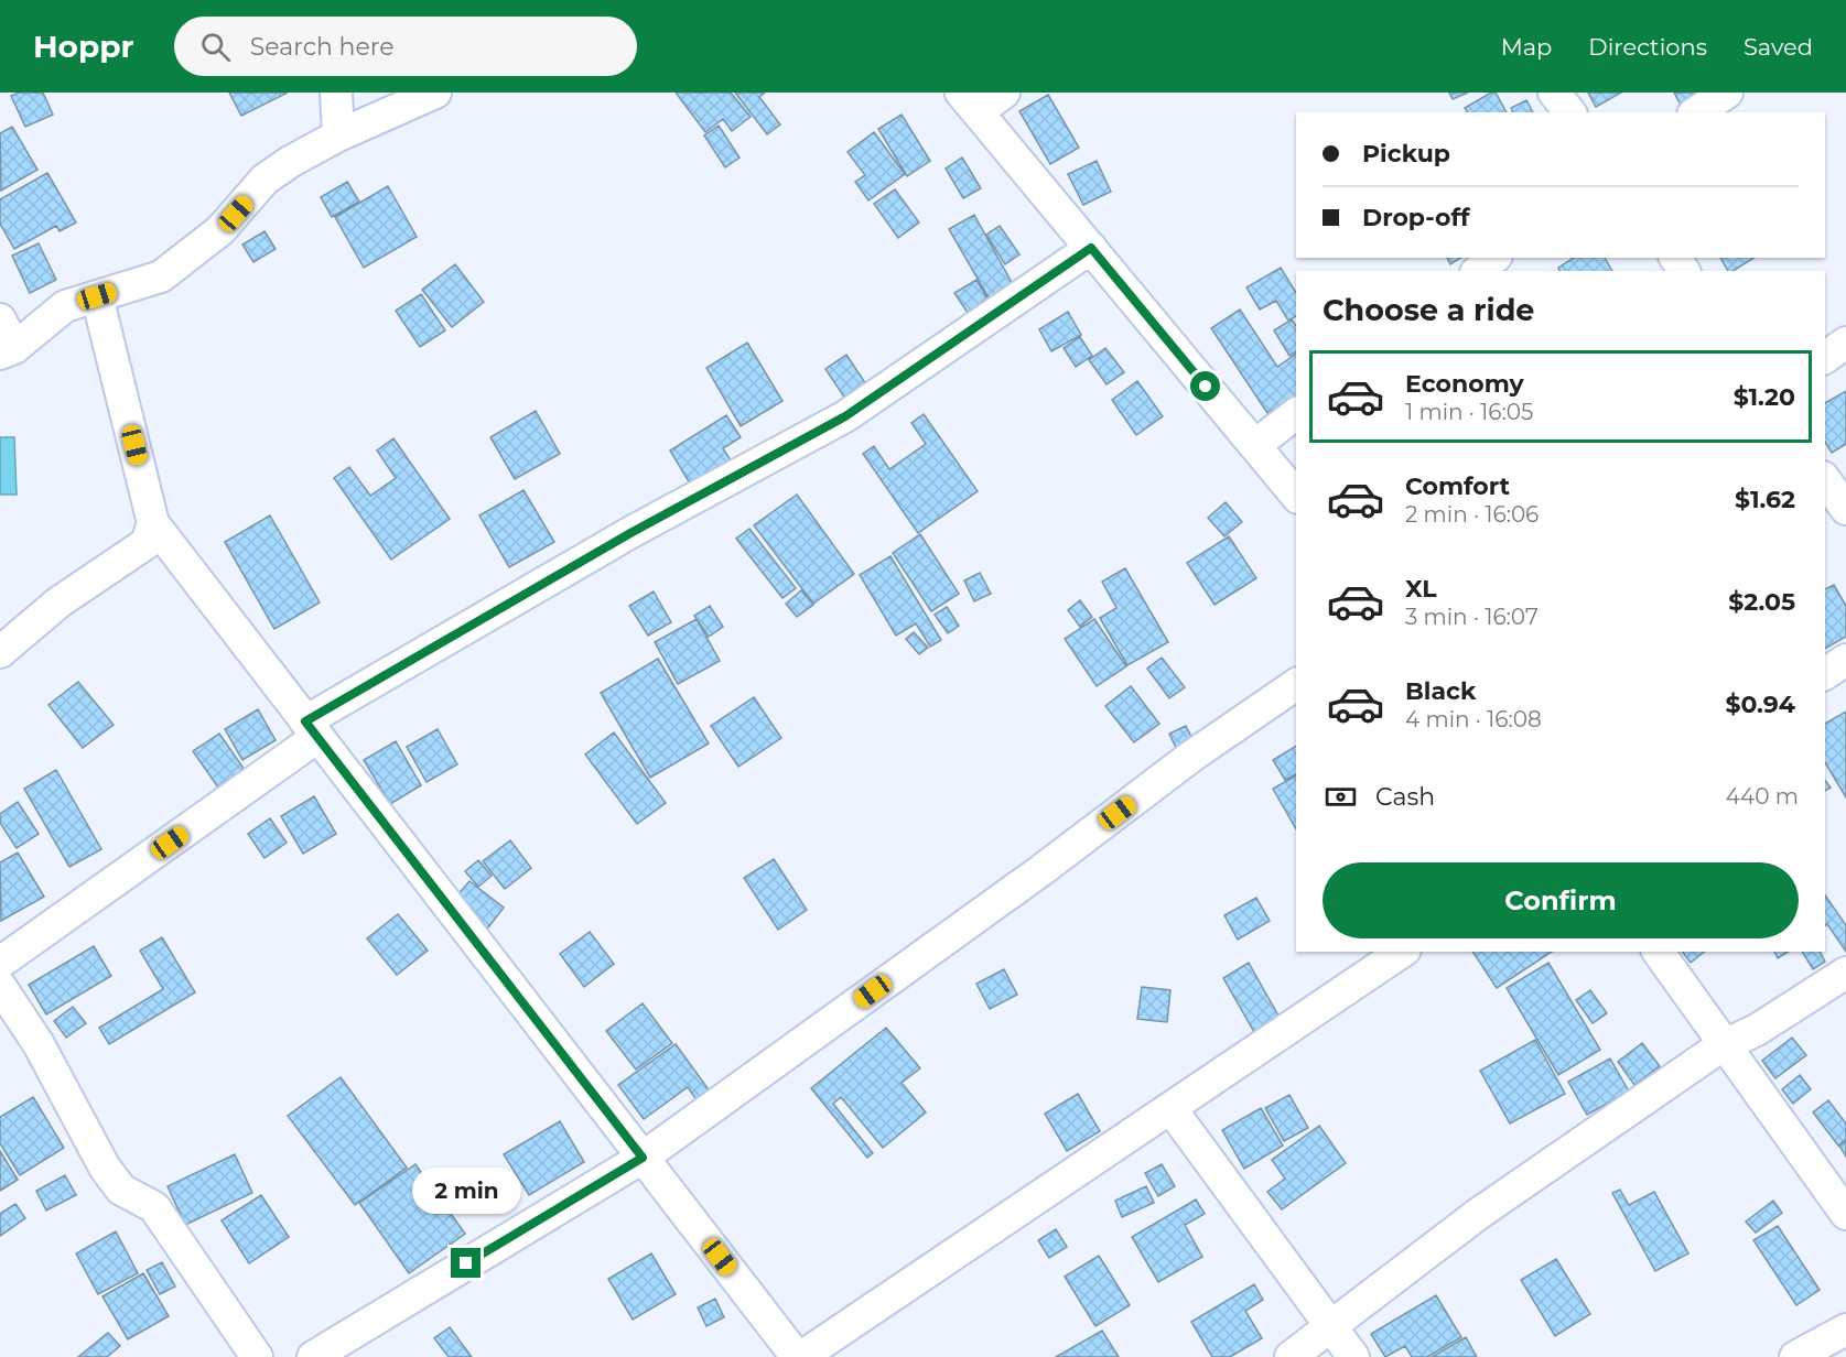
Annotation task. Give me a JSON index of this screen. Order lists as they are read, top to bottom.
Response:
{
  "page": {
    "header": "Hoppr",
    "search": "Search here",
    "nav": ["Map", "Directions", "Saved"],
    "banner": ["Pickup", "Drop-off"],
    "heading": "Choose a ride",
    "list": [
      {
        "name": "Economy",
        "note": "1 min · 16:05",
        "value": "$1.20"
      },
      {
        "name": "Comfort",
        "note": "2 min · 16:06",
        "value": "$1.62"
      },
      {
        "name": "XL",
        "note": "3 min · 16:07",
        "value": "$2.05"
      },
      {
        "name": "Black",
        "note": "4 min · 16:08",
        "value": "$0.94"
      }
    ],
    "pay": ["Cash", "440 m"],
    "buttons": "Confirm",
    "bubble": "2 min"
  }
}
